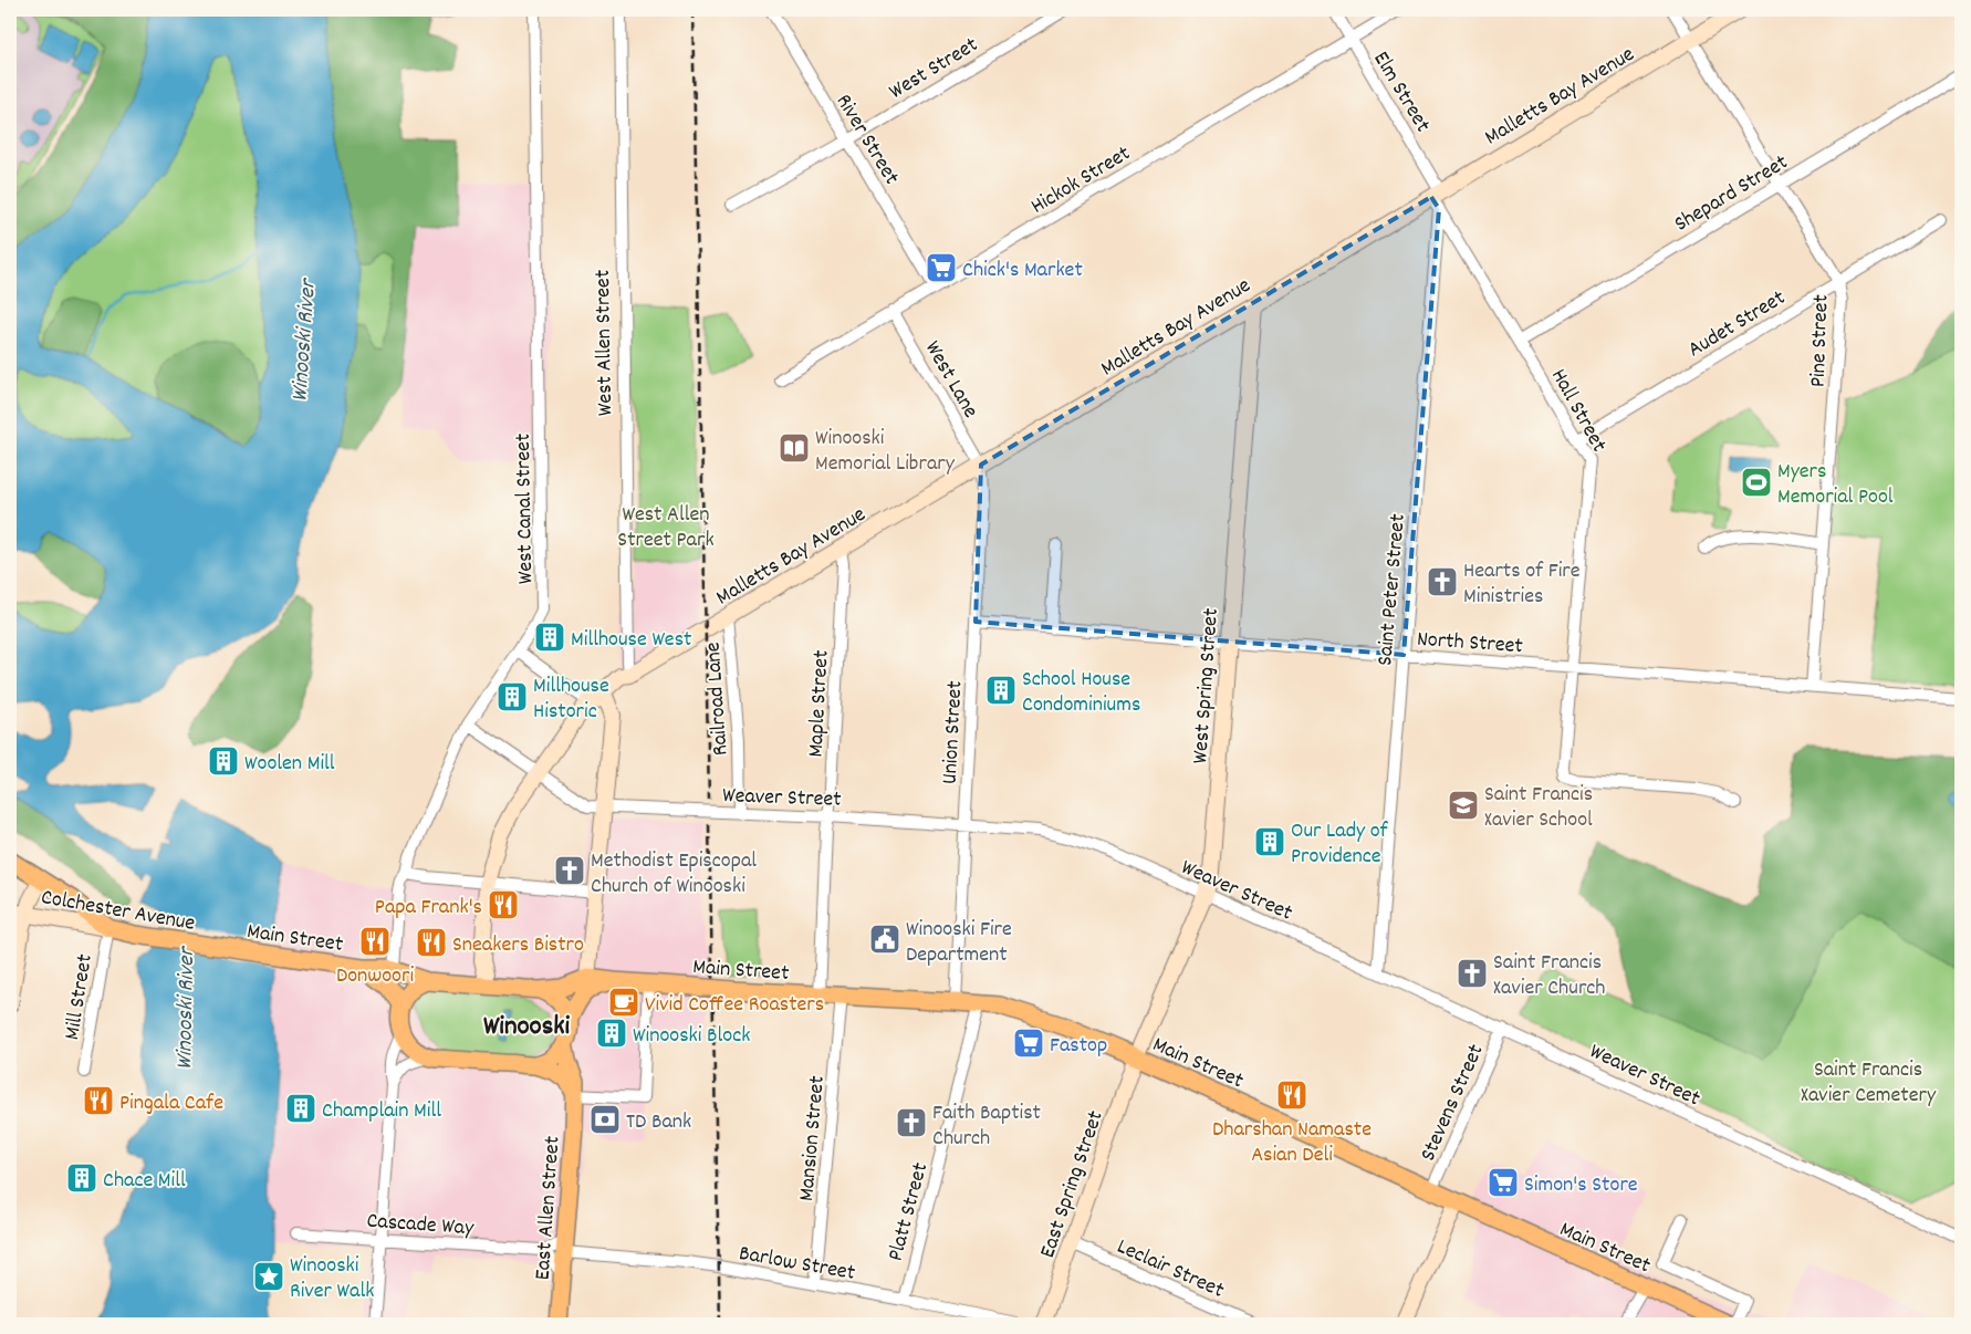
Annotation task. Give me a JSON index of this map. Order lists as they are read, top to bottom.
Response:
{
  "streets": {
    "main road": ["Colchester Avenue", "Main Street", "East Allen Street"],
    "street": [
      "West Street",
      "Elm Street",
      "Malletts Bay Avenue",
      "River Street",
      "Hickok Street",
      "Shepard Street",
      "Audet Street",
      "Pine Street",
      "West Allen Street",
      "West Lane",
      "Hall Street",
      "West Canal Street",
      "Saint Peter Street",
      "North Street",
      "West Spring Street",
      "Railroad Lane",
      "Maple Street",
      "Union Street",
      "Weaver Street",
      "Mill Street",
      "Stevens Street",
      "Mansion Street",
      "East Spring Street",
      "Platt Street",
      "Cascade Way",
      "Barlow Street",
      "Leclair Street"
    ]
  },
  "crossings": [
    ["West Street", "River Street"],
    ["Elm Street", "Malletts Bay Avenue"],
    ["Elm Street", "Hickok Street"],
    ["Elm Street", "Hall Street"],
    ["Elm Street", "Saint Peter Street"],
    ["Malletts Bay Avenue", "Pine Street"],
    ["Malletts Bay Avenue", "West Allen Street"],
    ["Malletts Bay Avenue", "West Lane"],
    ["Malletts Bay Avenue", "Hall Street"],
    ["Malletts Bay Avenue", "Saint Peter Street"],
    ["Malletts Bay Avenue", "West Spring Street"],
    ["Malletts Bay Avenue", "Railroad Lane"],
    ["Malletts Bay Avenue", "Maple Street"],
    ["Malletts Bay Avenue", "Union Street"],
    ["Malletts Bay Avenue", "Weaver Street"],
    ["Malletts Bay Avenue", "Main Street"],
    ["River Street", "Hickok Street"],
    ["Hickok Street", "West Lane"],
    ["Shepard Street", "Pine Street"],
    ["Shepard Street", "Hall Street"],
    ["Audet Street", "Pine Street"],
    ["Audet Street", "Hall Street"],
    ["Pine Street", "North Street"],
    ["West Lane", "Union Street"],
    ["Hall Street", "Saint Peter Street"],
    ["Hall Street", "North Street"],
    ["West Canal Street", "Weaver Street"],
    ["West Canal Street", "Main Street"],
    ["Saint Peter Street", "North Street"],
    ["Saint Peter Street", "Weaver Street"],
    ["North Street", "West Spring Street"],
    ["North Street", "Union Street"],
    ["West Spring Street", "Weaver Street"],
    ["West Spring Street", "Main Street"],
    ["West Spring Street", "East Spring Street"],
    ["Railroad Lane", "Weaver Street"],
    ["Maple Street", "Weaver Street"],
    ["Maple Street", "Main Street"],
    ["Union Street", "Weaver Street"],
    ["Union Street", "Main Street"],
    ["Weaver Street", "Stevens Street"],
    ["Colchester Avenue", "Main Street"],
    ["Colchester Avenue", "Mill Street"],
    ["Main Street", "Stevens Street"],
    ["Main Street", "Mansion Street"],
    ["Main Street", "East Spring Street"],
    ["Main Street", "East Allen Street"],
    ["Main Street", "Platt Street"],
    ["Mansion Street", "Barlow Street"],
    ["East Spring Street", "Leclair Street"],
    ["East Allen Street", "Cascade Way"],
    ["East Allen Street", "Barlow Street"],
    ["Platt Street", "Barlow Street"],
    ["Cascade Way", "Barlow Street"]
  ],
  "districts": ["Winooski"],
  "water": ["Winooski River"],
  "parks": ["West Allen Street Park", "Saint Francis Xavier Cemetery"],
  "places": {
    "supermarket": ["Chick's Market", "Fastop", "Simon's Store"],
    "library": ["Winooski Memorial Library"],
    "sports": ["Myers Memorial Pool"],
    "church": [
      "Hearts of Fire Ministries",
      "Methodist Episcopal Church of Winooski",
      "Saint Francis Xavier Church",
      "Faith Baptist Church"
    ],
    "building": [
      "Millhouse West",
      "School House Condominiums",
      "Millhouse Historic",
      "Woolen Mill",
      "Our Lady of Providence",
      "Winooski Block",
      "Champlain Mill",
      "Chace Mill"
    ],
    "school or university": ["Saint Francis Xavier School"],
    "restaurant": [
      "Papa Frank's",
      "Donwoori",
      "Sneakers Bistro",
      "Dharshan Namaste Asian Deli",
      "Pingala Cafe"
    ],
    "public building": ["Winooski Fire Department"],
    "cafe": ["Vivid Coffee Roasters"],
    "bank": ["TD Bank"],
    "place": ["Winooski River Walk"]
  }
}
